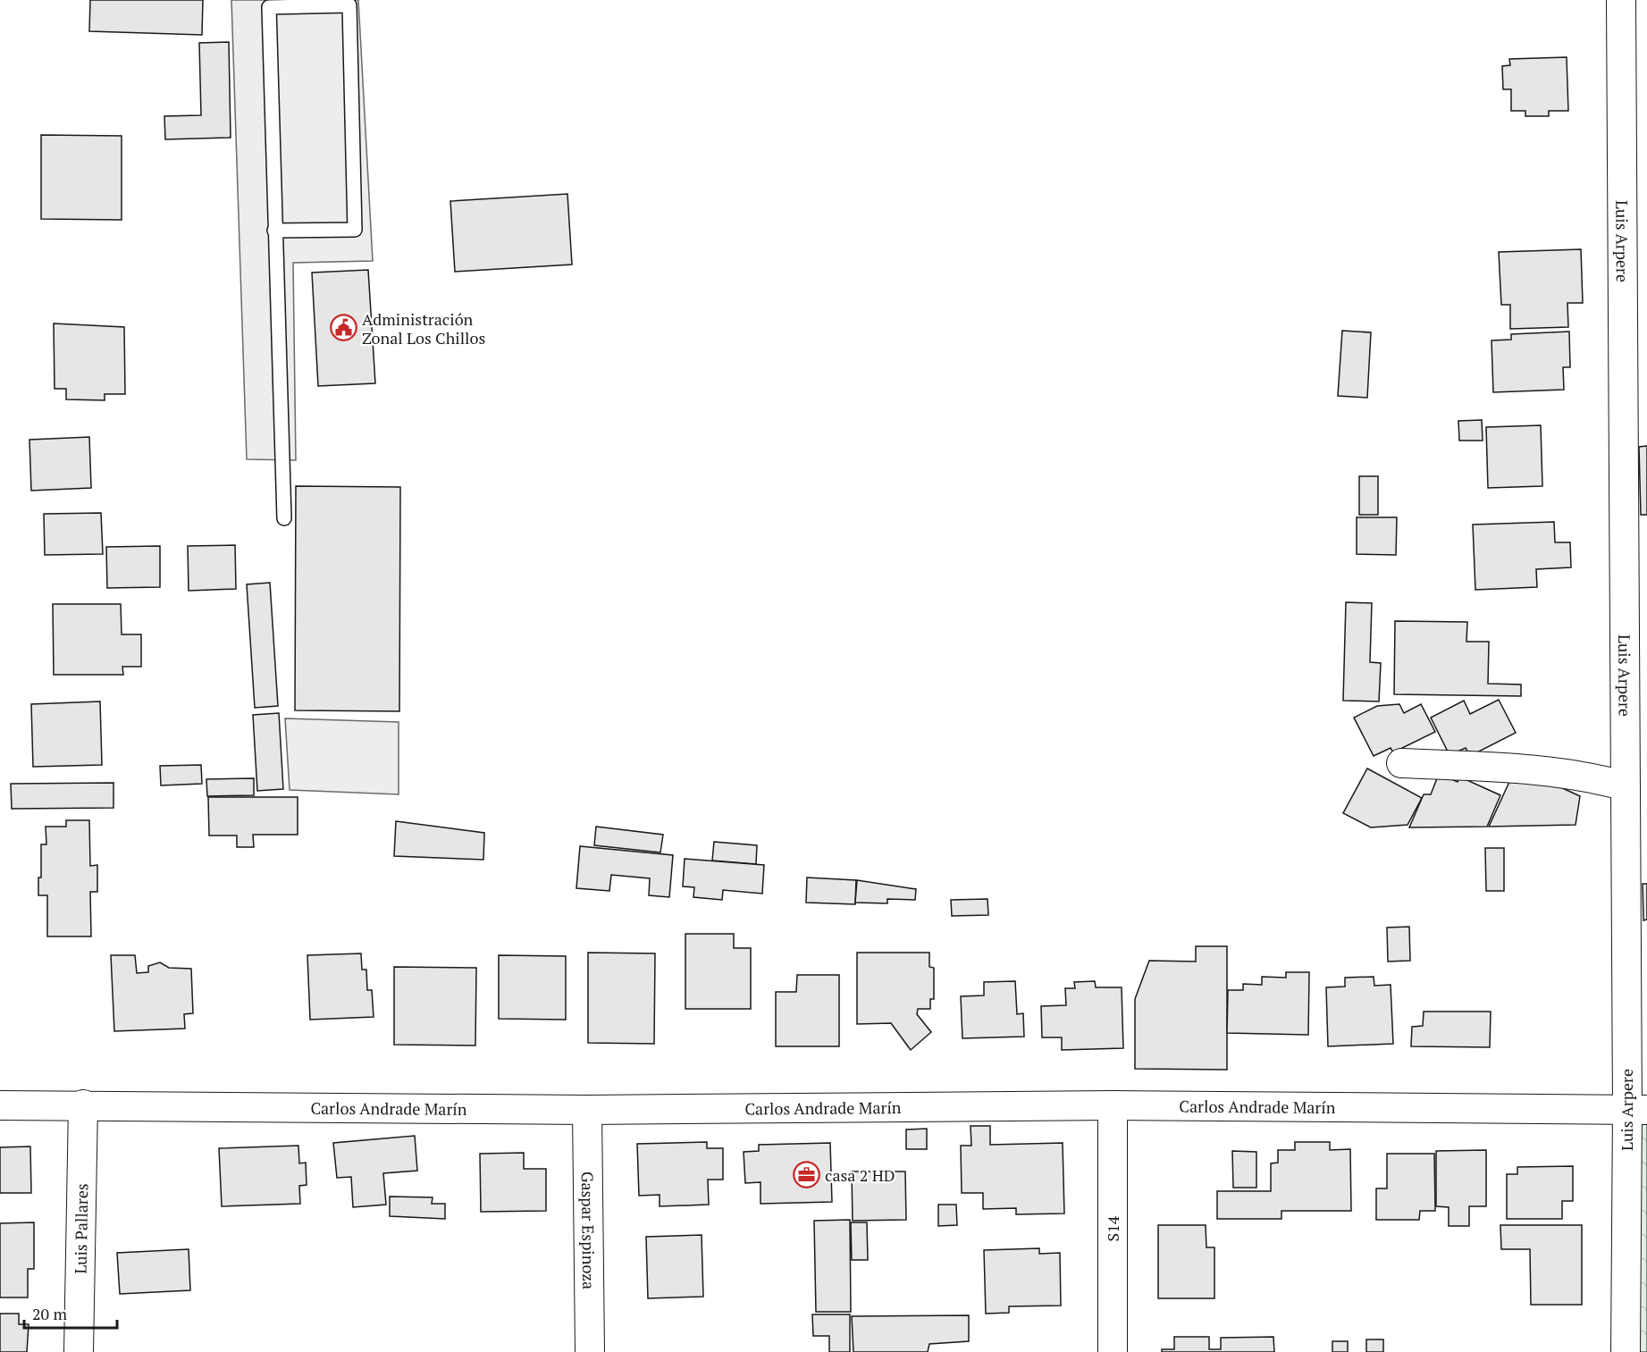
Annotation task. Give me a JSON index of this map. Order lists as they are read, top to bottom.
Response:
{
  "streets": {
    "street": [
      "Luis Arpere",
      "Carlos Andrade Marín",
      "Luis Pallares",
      "S14",
      "Gaspar Espinoza"
    ]
  },
  "crossings": [
    ["Luis Arpere", "Carlos Andrade Marín"],
    ["Carlos Andrade Marín", "Luis Pallares"],
    ["Carlos Andrade Marín", "S14"],
    ["Carlos Andrade Marín", "Gaspar Espinoza"]
  ],
  "places": {
    "public building": ["Administración Zonal Los Chillos"],
    "office": ["casa 2 HD"]
  },
  "scale_bar": "20 m"
}
